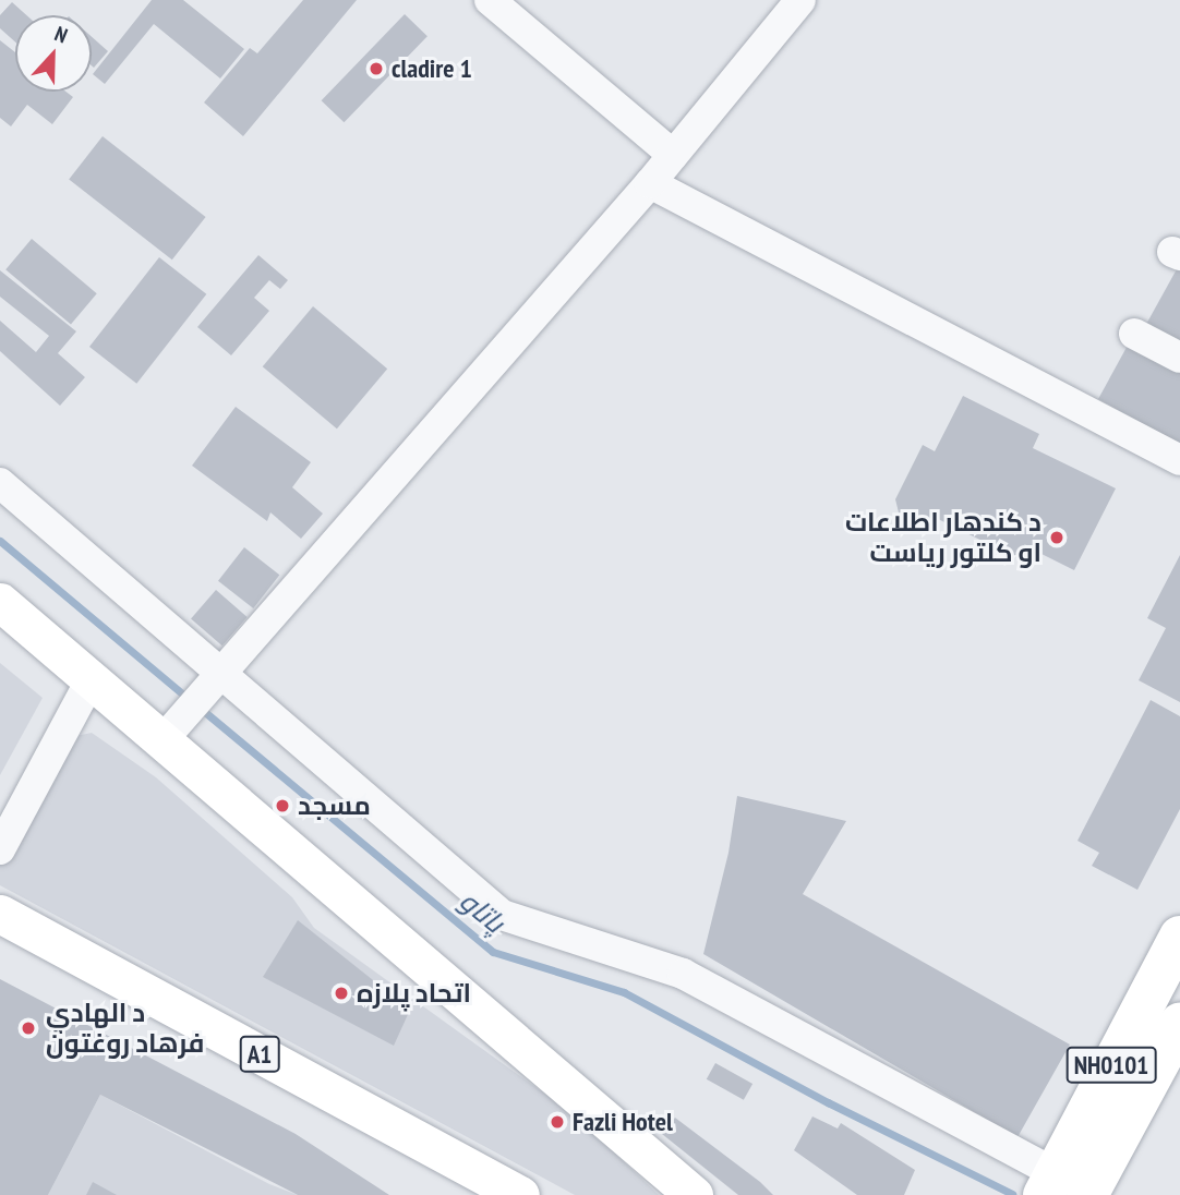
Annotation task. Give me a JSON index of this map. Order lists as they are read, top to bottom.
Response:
{
  "streets": {
    "highway": ["NH0101"],
    "main road": ["A1"]
  },
  "water": ["پاتاو"],
  "places": [
    "cladire 1",
    "د کندهار اطلاعات او کلتور رياست",
    "مسجد",
    "اتحاد پلازه",
    "د الهادي فرهاد روغتون",
    "Fazli Hotel"
  ],
  "north": "top"
}
